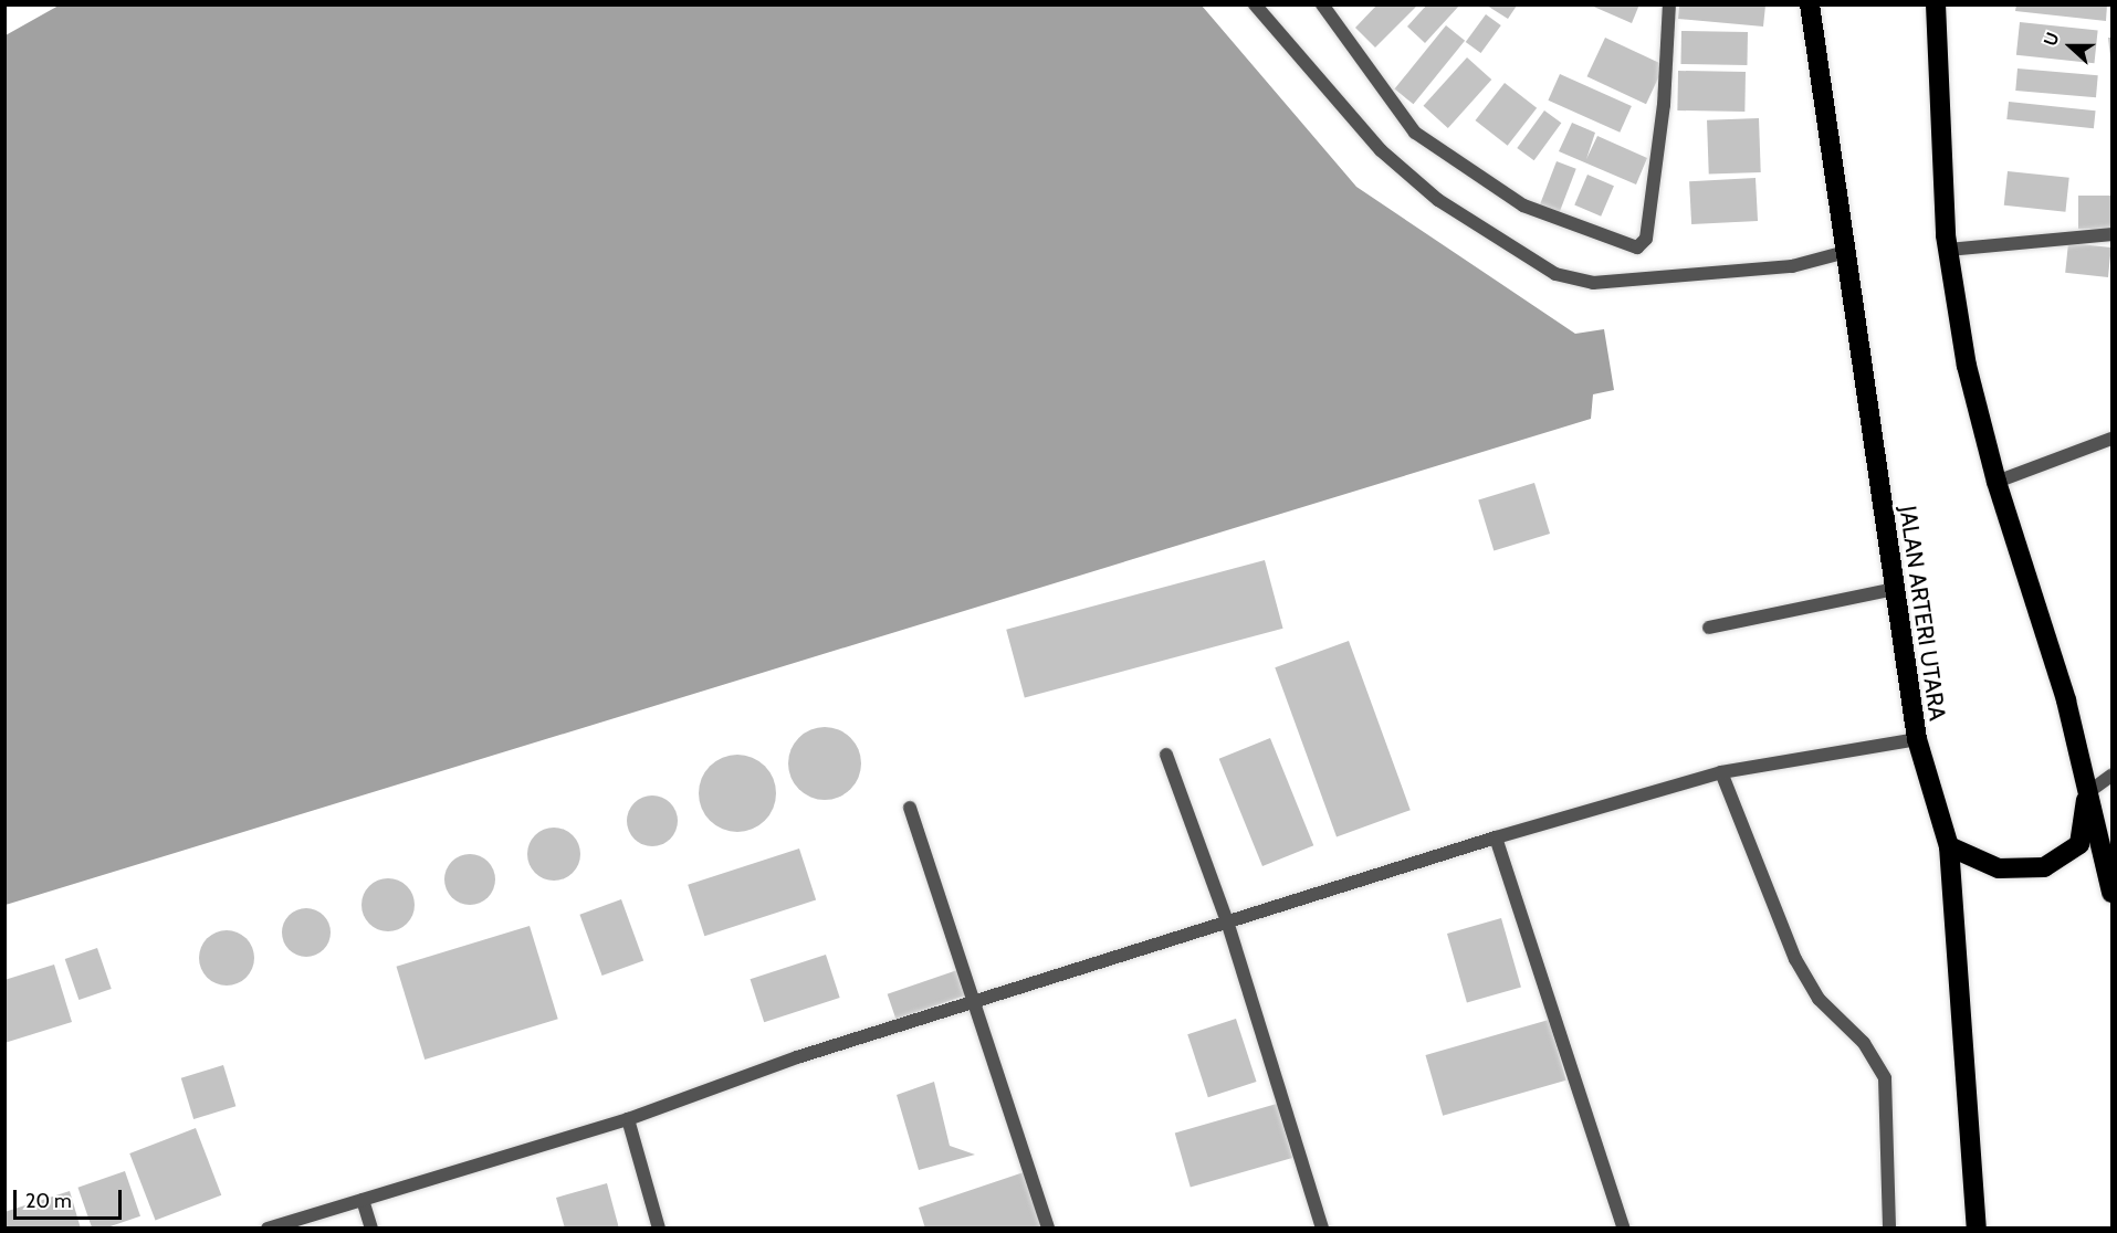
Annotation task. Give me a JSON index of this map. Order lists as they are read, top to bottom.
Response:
{
  "streets": {
    "highway": ["JALAN ARTERI UTARA"]
  },
  "scale_bar": "20 m",
  "north": "left"
}
